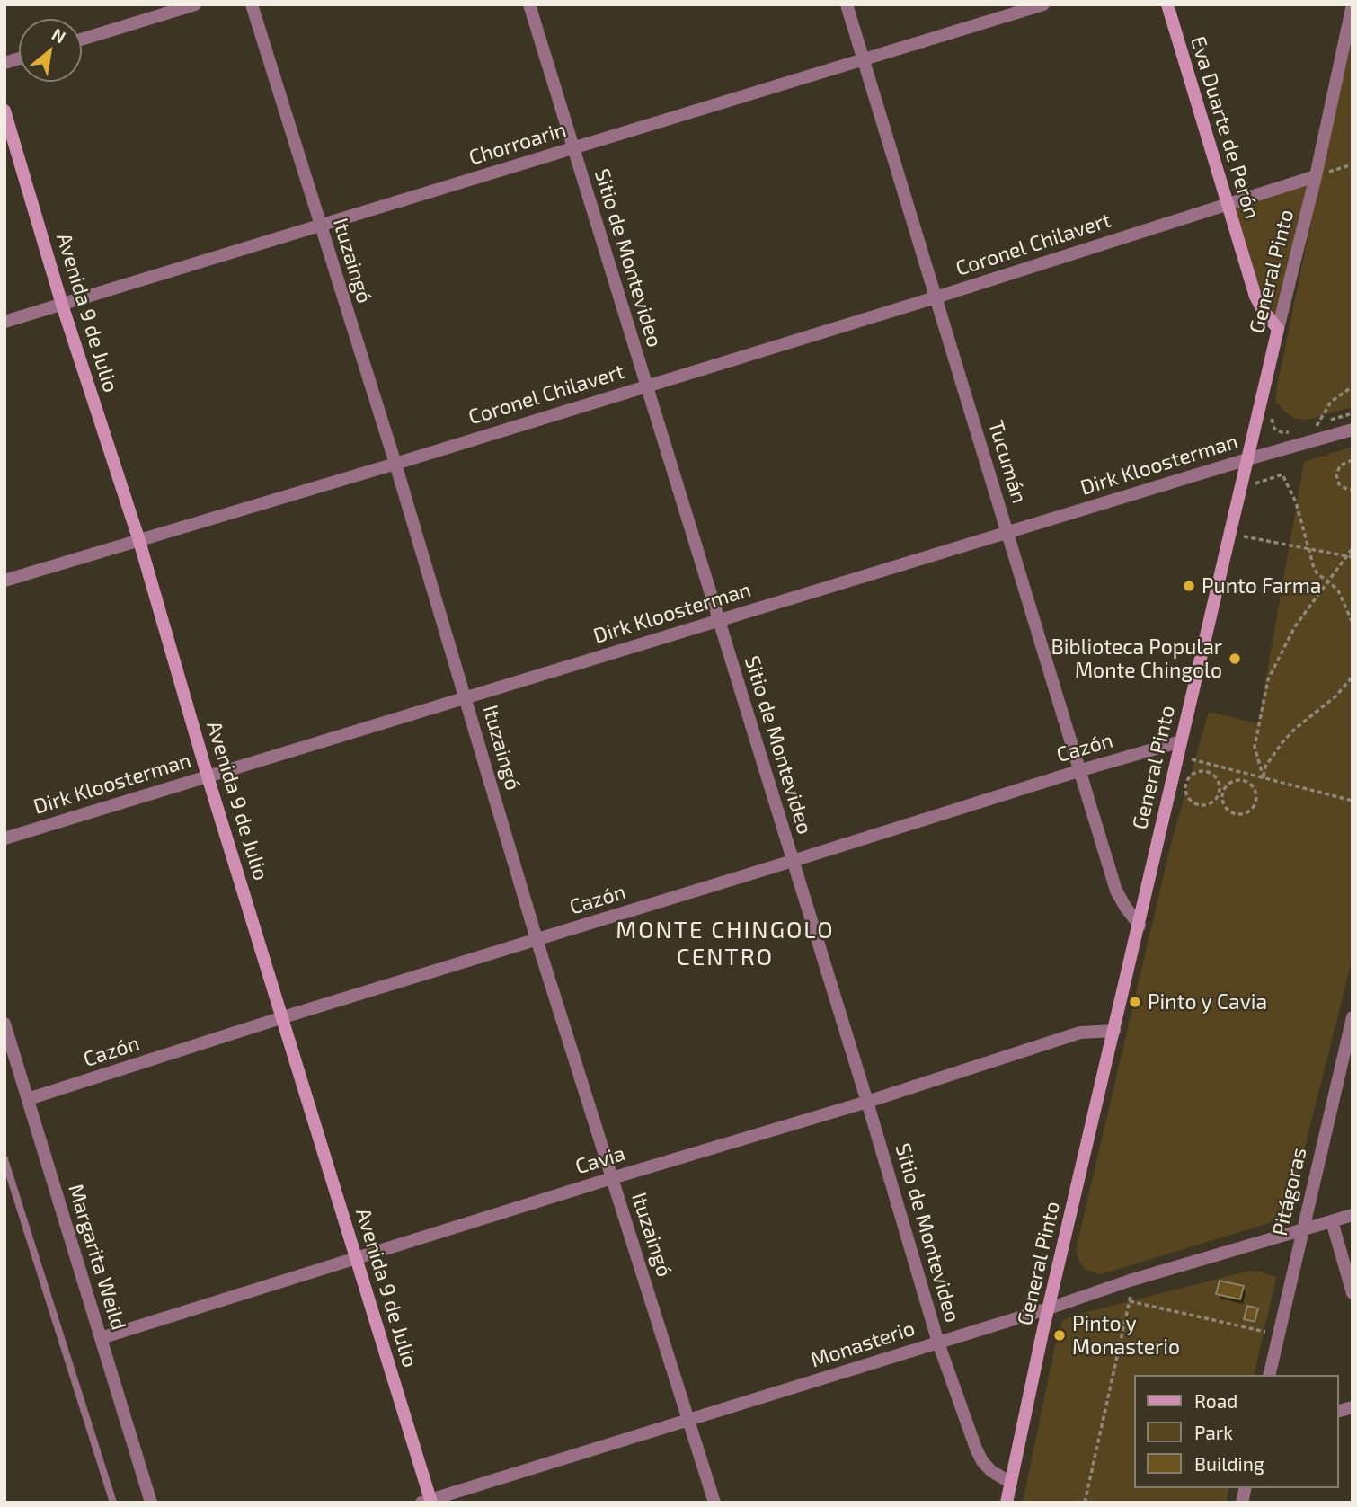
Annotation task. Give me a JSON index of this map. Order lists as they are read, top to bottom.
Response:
{
  "streets": {
    "main road": ["Eva Duarte de Perón", "General Pinto", "Avenida 9 de Julio"],
    "street": [
      "Chorroarin",
      "Coronel Chilavert",
      "Sitio de Montevideo",
      "Ituzaingó",
      "Tucumán",
      "Dirk Kloosterman",
      "Cazón",
      "Cavia",
      "Pitágoras",
      "Margarita Weild",
      "Monasterio"
    ]
  },
  "crossings": [
    ["Eva Duarte de Perón", "Coronel Chilavert"],
    ["Eva Duarte de Perón", "General Pinto"],
    ["Chorroarin", "Sitio de Montevideo"],
    ["Chorroarin", "Ituzaingó"],
    ["Chorroarin", "Avenida 9 de Julio"],
    ["Chorroarin", "Tucumán"],
    ["Coronel Chilavert", "Sitio de Montevideo"],
    ["Coronel Chilavert", "Ituzaingó"],
    ["Coronel Chilavert", "General Pinto"],
    ["Coronel Chilavert", "Avenida 9 de Julio"],
    ["Coronel Chilavert", "Tucumán"],
    ["Sitio de Montevideo", "General Pinto"],
    ["Sitio de Montevideo", "Dirk Kloosterman"],
    ["Sitio de Montevideo", "Cazón"],
    ["Sitio de Montevideo", "Cavia"],
    ["Sitio de Montevideo", "Monasterio"],
    ["Ituzaingó", "Dirk Kloosterman"],
    ["Ituzaingó", "Cazón"],
    ["Ituzaingó", "Cavia"],
    ["Ituzaingó", "Monasterio"],
    ["General Pinto", "Tucumán"],
    ["General Pinto", "Dirk Kloosterman"],
    ["General Pinto", "Cazón"],
    ["General Pinto", "Cavia"],
    ["General Pinto", "Monasterio"],
    ["Avenida 9 de Julio", "Dirk Kloosterman"],
    ["Avenida 9 de Julio", "Cazón"],
    ["Avenida 9 de Julio", "Cavia"],
    ["Avenida 9 de Julio", "Monasterio"],
    ["Tucumán", "Dirk Kloosterman"],
    ["Tucumán", "Cazón"],
    ["Cazón", "Margarita Weild"],
    ["Cavia", "Margarita Weild"],
    ["Pitágoras", "Monasterio"]
  ],
  "districts": ["MONTE CHINGOLO CENTRO"],
  "places": [
    "Punto Farma",
    "Biblioteca Popular Monte Chingolo",
    "Pinto y Cavia",
    "Pinto y Monasterio"
  ],
  "legend": ["Road", "Park", "Building"],
  "north": "top right"
}
